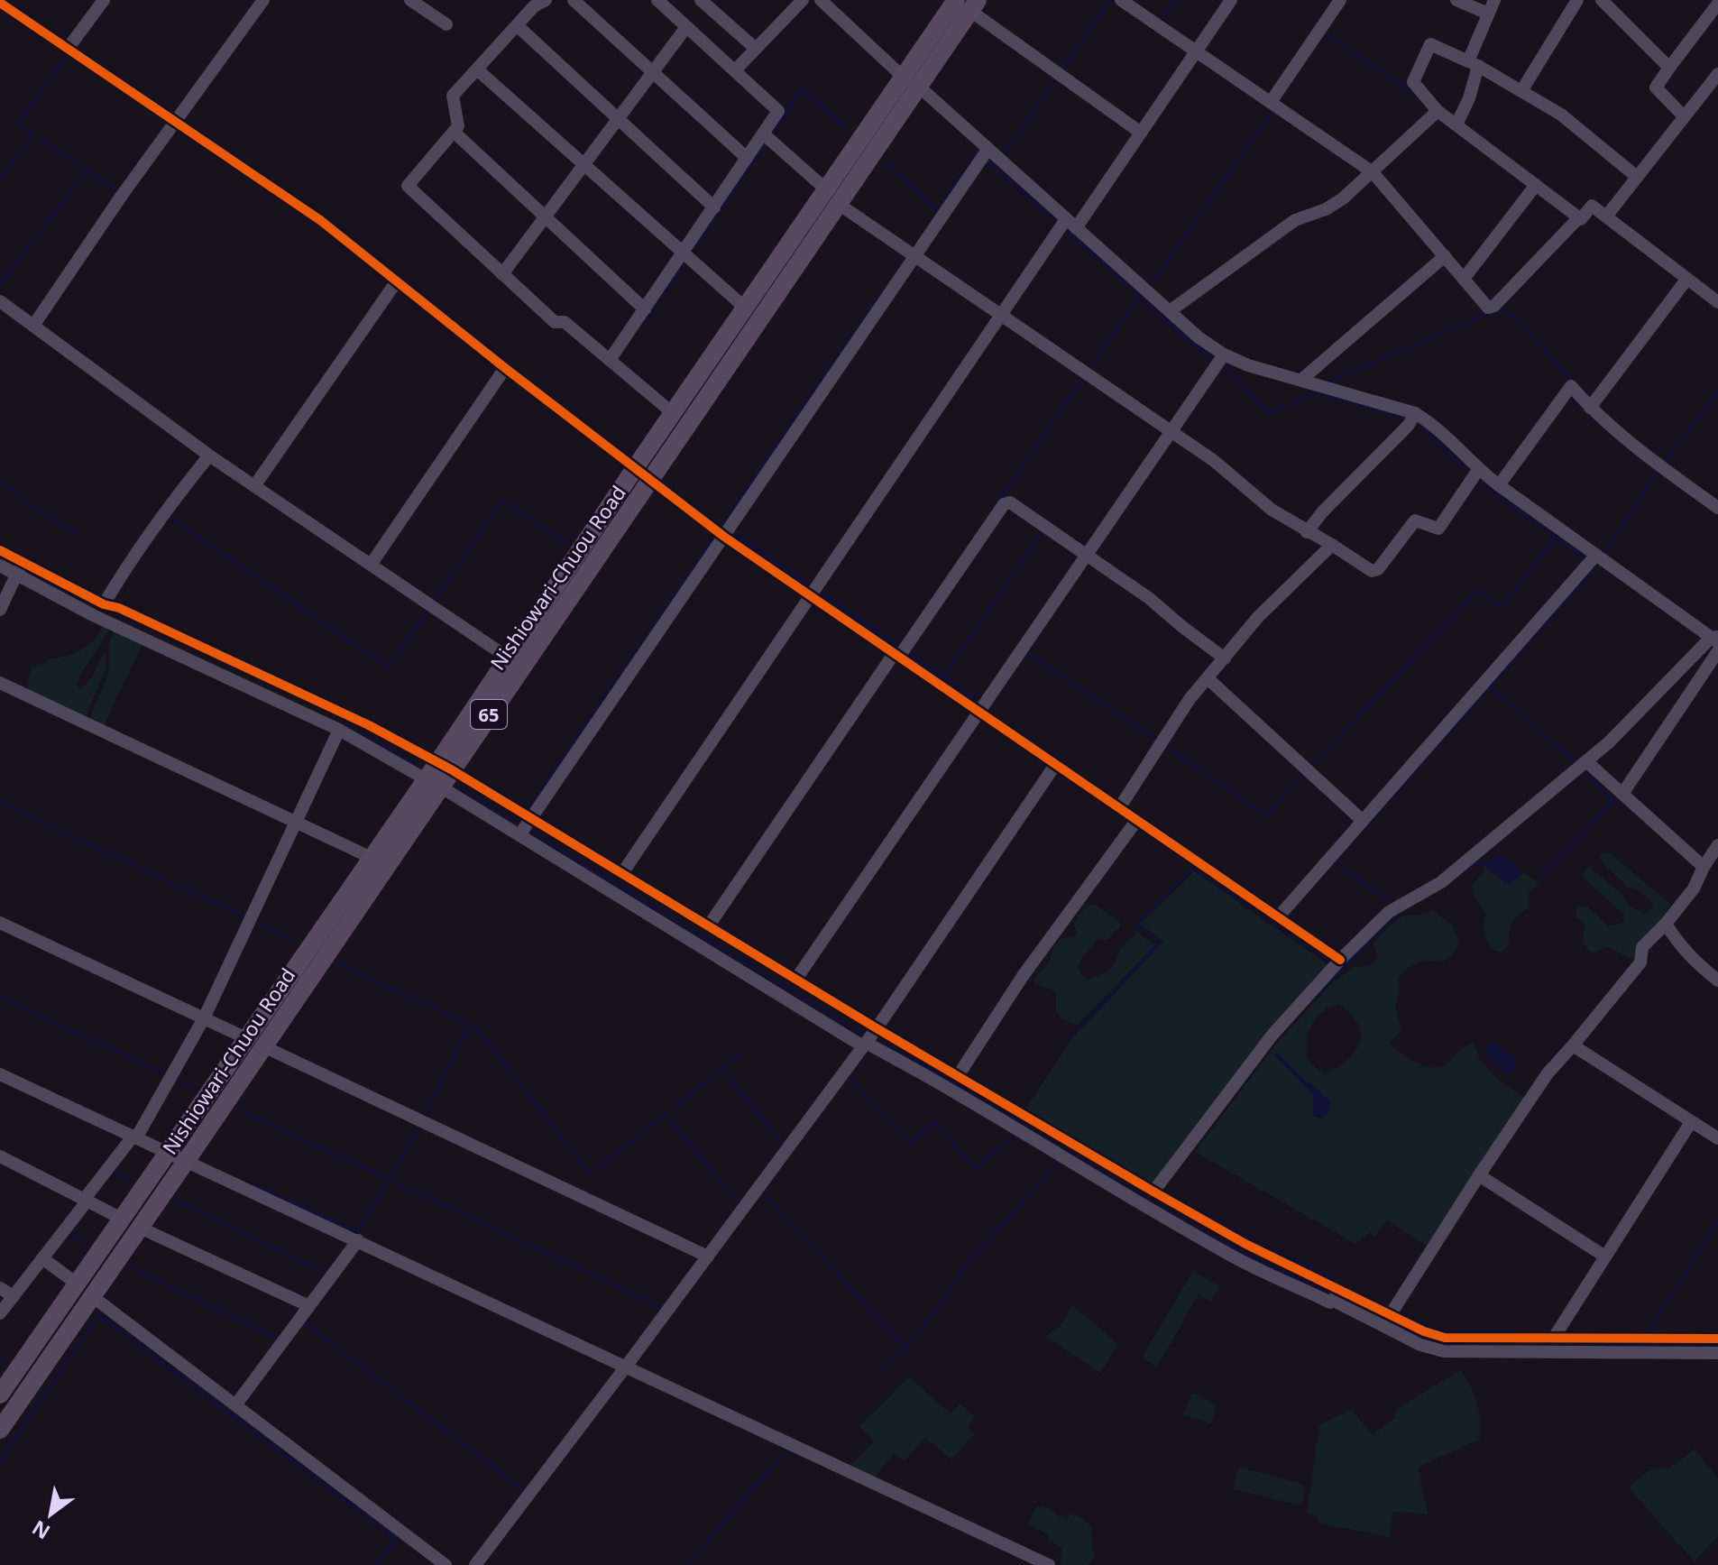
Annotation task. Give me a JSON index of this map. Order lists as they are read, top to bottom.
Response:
{
  "streets": {
    "main road": ["Nishiowari-Chuou Road", "65"]
  },
  "north": "bottom left"
}
